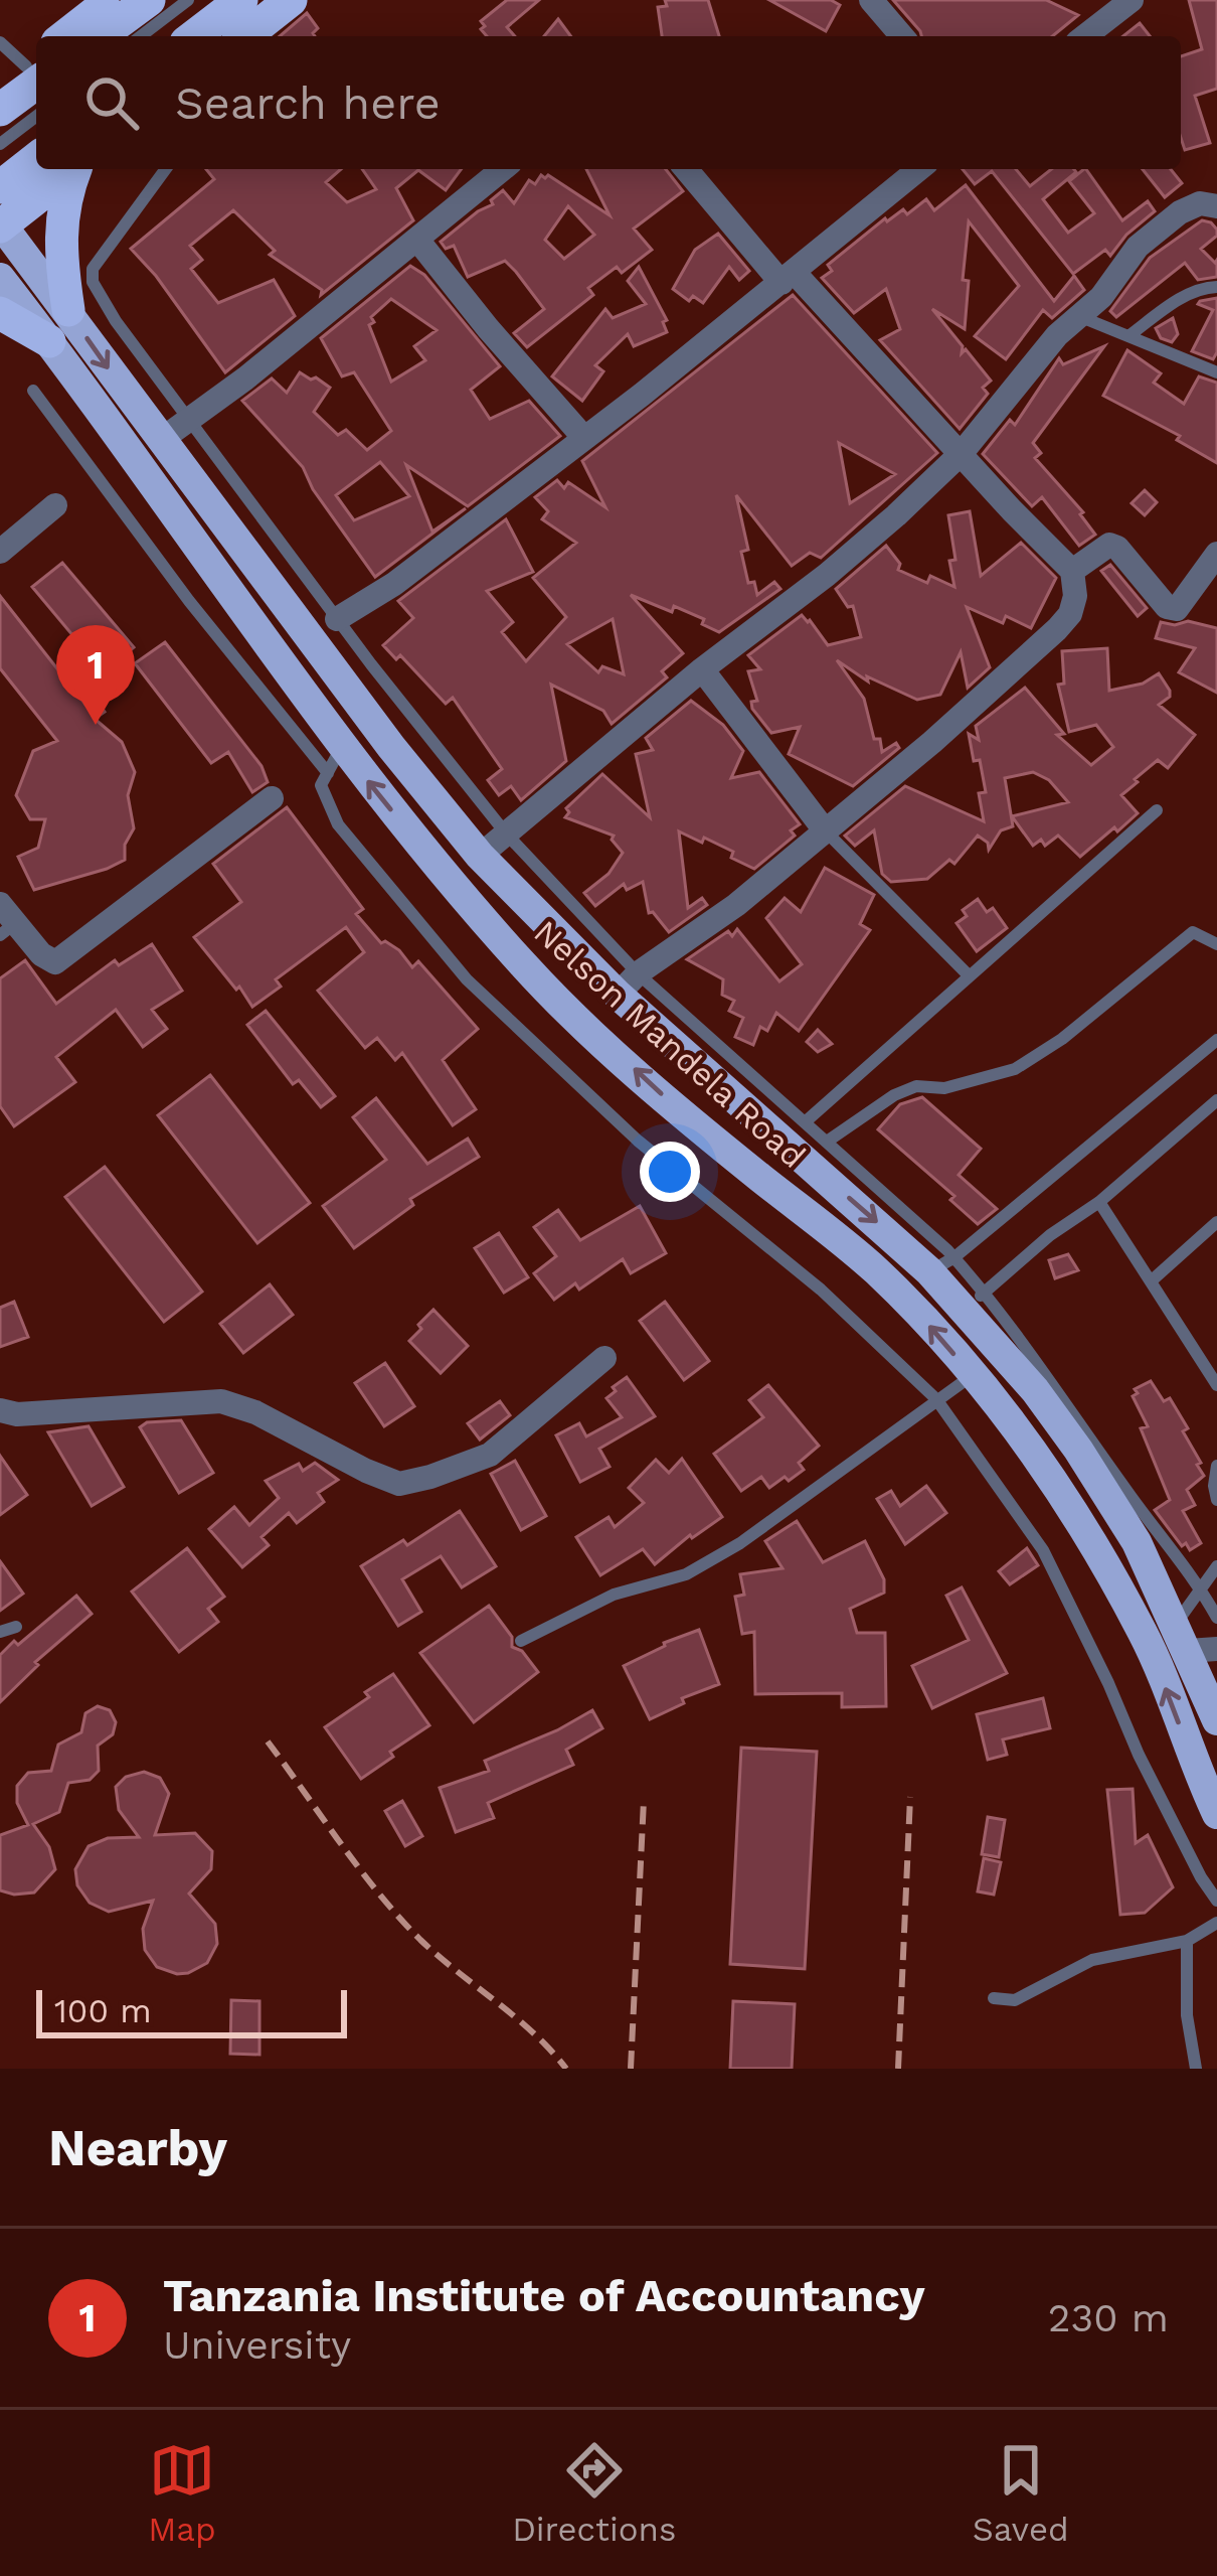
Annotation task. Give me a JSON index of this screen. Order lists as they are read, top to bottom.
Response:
{
  "streets": {
    "main road": ["Nelson Mandela Road"]
  },
  "scale_bar": "100 m",
  "page": {
    "search": "Search here",
    "pins": "1",
    "scale": "100 m",
    "heading": "Nearby",
    "list": [
      {
        "mark": "1",
        "name": "Tanzania Institute of Accountancy",
        "note": "University",
        "value": "230 m"
      }
    ],
    "nav": ["Map", "Directions", "Saved"]
  }
}
